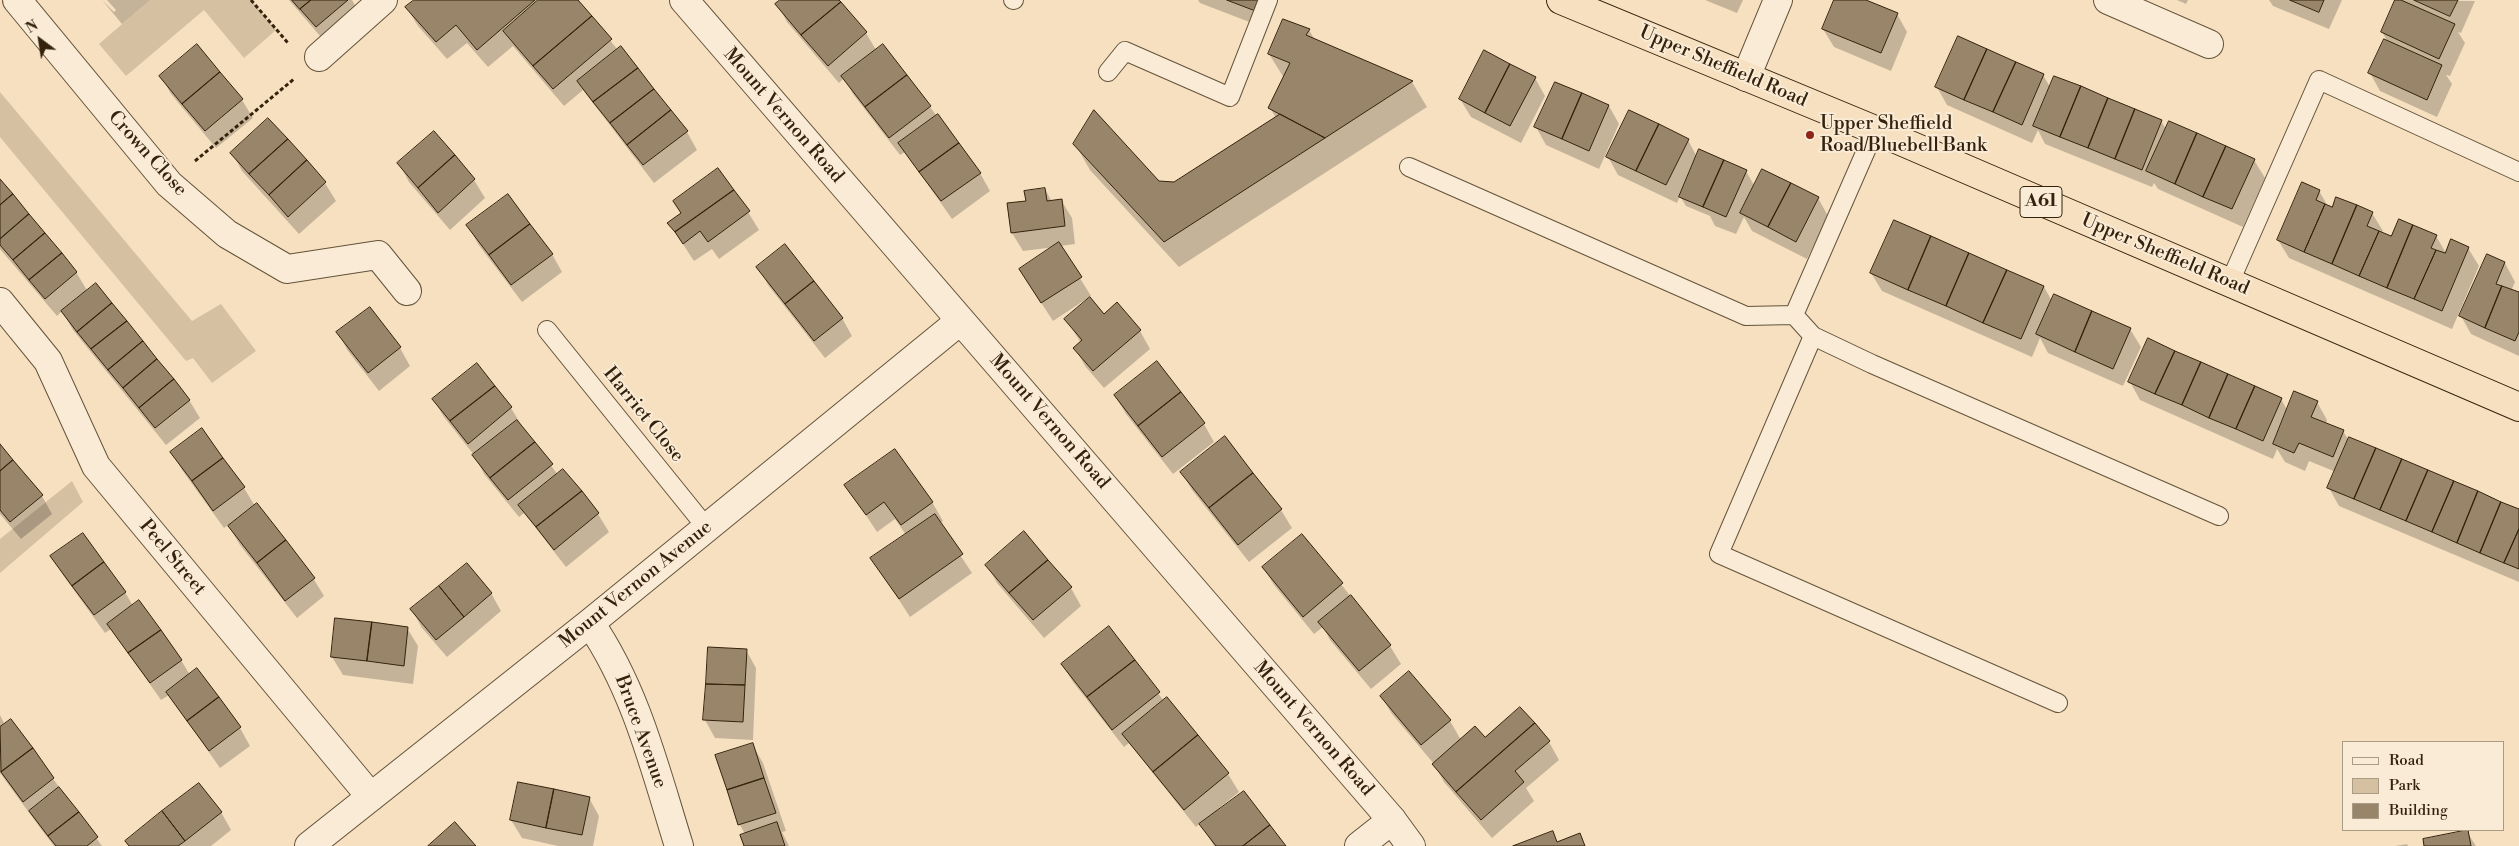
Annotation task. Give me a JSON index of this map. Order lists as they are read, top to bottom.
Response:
{
  "streets": {
    "highway": ["Upper Sheffield Road", "A61"],
    "street": [
      "Mount Vernon Road",
      "Crown Close",
      "Peel Street",
      "Mount Vernon Avenue",
      "Bruce Avenue"
    ],
    "lane": ["Harriet Close"]
  },
  "crossings": [
    ["Mount Vernon Road", "Mount Vernon Avenue"],
    ["Harriet Close", "Mount Vernon Avenue"],
    ["Peel Street", "Mount Vernon Avenue"],
    ["Mount Vernon Avenue", "Bruce Avenue"]
  ],
  "places": ["Upper Sheffield Road/Bluebell Bank"],
  "legend": ["Road", "Park", "Building"],
  "north": "top left"
}
